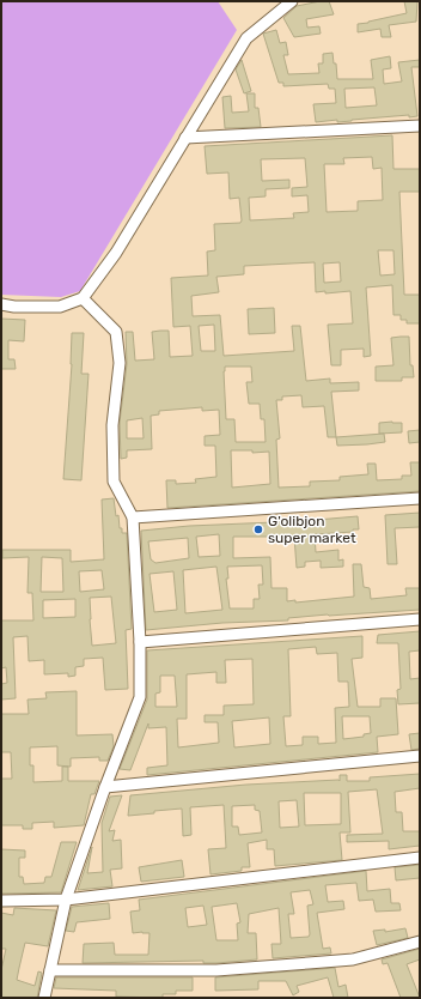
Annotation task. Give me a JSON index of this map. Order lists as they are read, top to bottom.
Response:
{
  "places": ["G'olibjon super market"]
}
